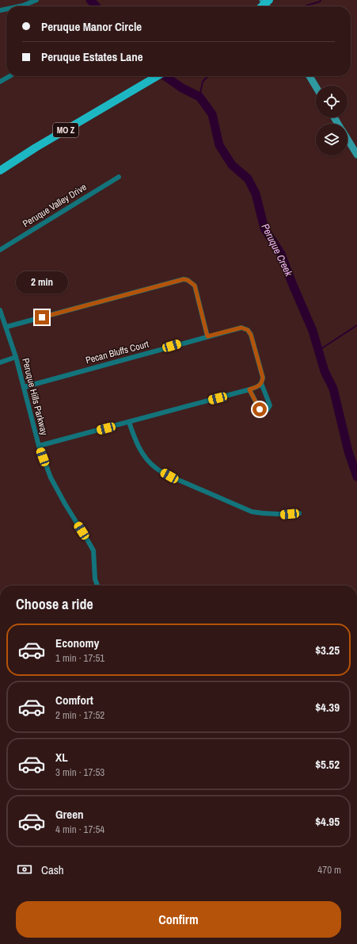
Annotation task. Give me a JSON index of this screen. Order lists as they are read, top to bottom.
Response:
{
  "streets": {
    "main road": ["MO Z"],
    "street": ["Peruque Valley Drive", "Pecan Bluffs Court", "Peruque Hills Parkway"]
  },
  "crossings": [
    ["Pecan Bluffs Court", "Peruque Hills Parkway"]
  ],
  "water": ["Peruque Creek"],
  "page": {
    "banner": ["Peruque Manor Circle", "Peruque Estates Lane"],
    "bubble": "2 min",
    "heading": "Choose a ride",
    "list": [
      {
        "name": "Economy",
        "note": "1 min · 17:51",
        "value": "$3.25"
      },
      {
        "name": "Comfort",
        "note": "2 min · 17:52",
        "value": "$4.39"
      },
      {
        "name": "XL",
        "note": "3 min · 17:53",
        "value": "$5.52"
      },
      {
        "name": "Green",
        "note": "4 min · 17:54",
        "value": "$4.95"
      }
    ],
    "pay": ["Cash", "470 m"],
    "buttons": "Confirm"
  }
}
